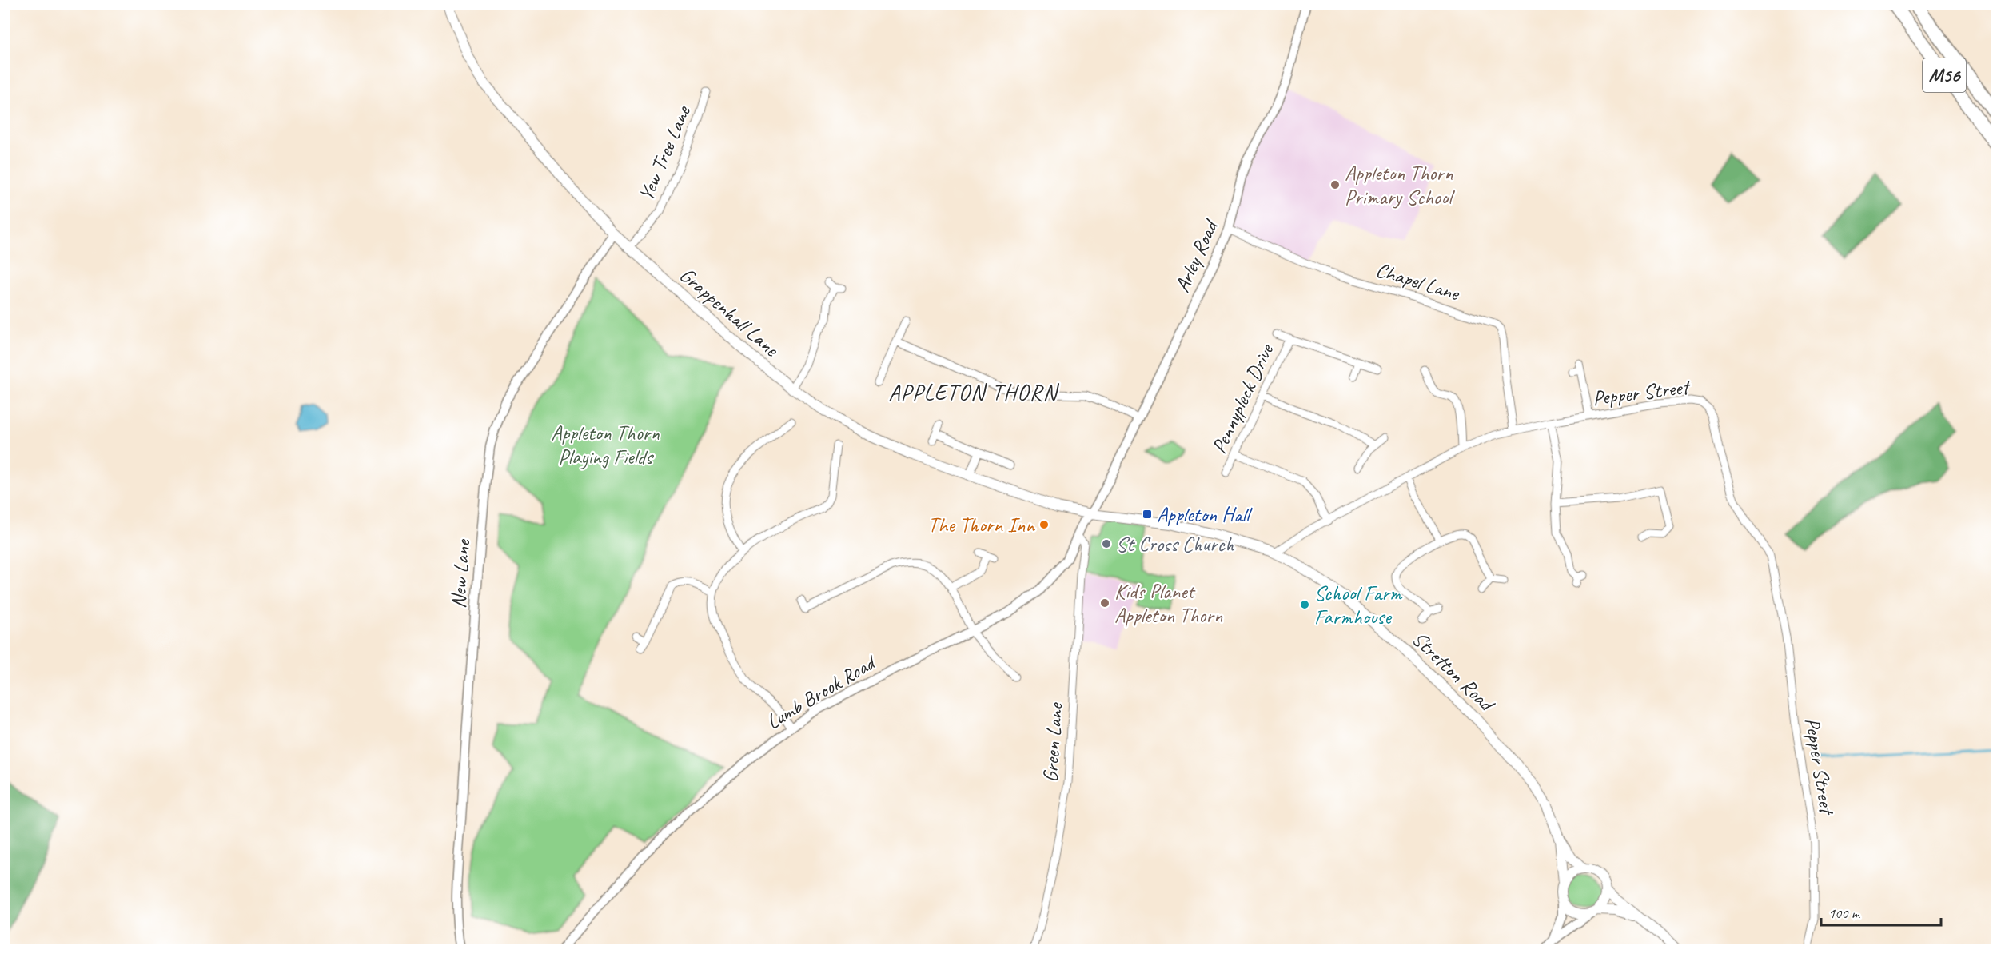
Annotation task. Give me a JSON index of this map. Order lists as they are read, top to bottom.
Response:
{
  "streets": {
    "highway": ["M56"],
    "main road": ["Grappenhall Lane", "Stretton Road"],
    "street": [
      "Yew Tree Lane",
      "Arley Road",
      "Chapel Lane",
      "Pepper Street",
      "Pennypleck Drive",
      "New Lane",
      "Lumb Brook Road",
      "Green Lane"
    ]
  },
  "crossings": [
    ["Yew Tree Lane", "Grappenhall Lane"],
    ["Arley Road", "Chapel Lane"],
    ["Arley Road", "Grappenhall Lane"],
    ["Arley Road", "Stretton Road"],
    ["Arley Road", "Lumb Brook Road"],
    ["Chapel Lane", "Pepper Street"],
    ["Grappenhall Lane", "New Lane"],
    ["Grappenhall Lane", "Stretton Road"],
    ["Grappenhall Lane", "Lumb Brook Road"],
    ["Pepper Street", "Stretton Road"],
    ["Stretton Road", "Lumb Brook Road"],
    ["Lumb Brook Road", "Green Lane"]
  ],
  "districts": ["APPLETON THORN"],
  "parks": ["Appleton Thorn Playing Fields"],
  "places": {
    "other": [
      "Appleton Thorn Primary School",
      "The Thorn Inn",
      "St Cross Church",
      "Kids Planet Appleton Thorn",
      "School Farm Farmhouse"
    ],
    "transit": ["Appleton Hall"]
  },
  "scale_bar": "100 m"
}
